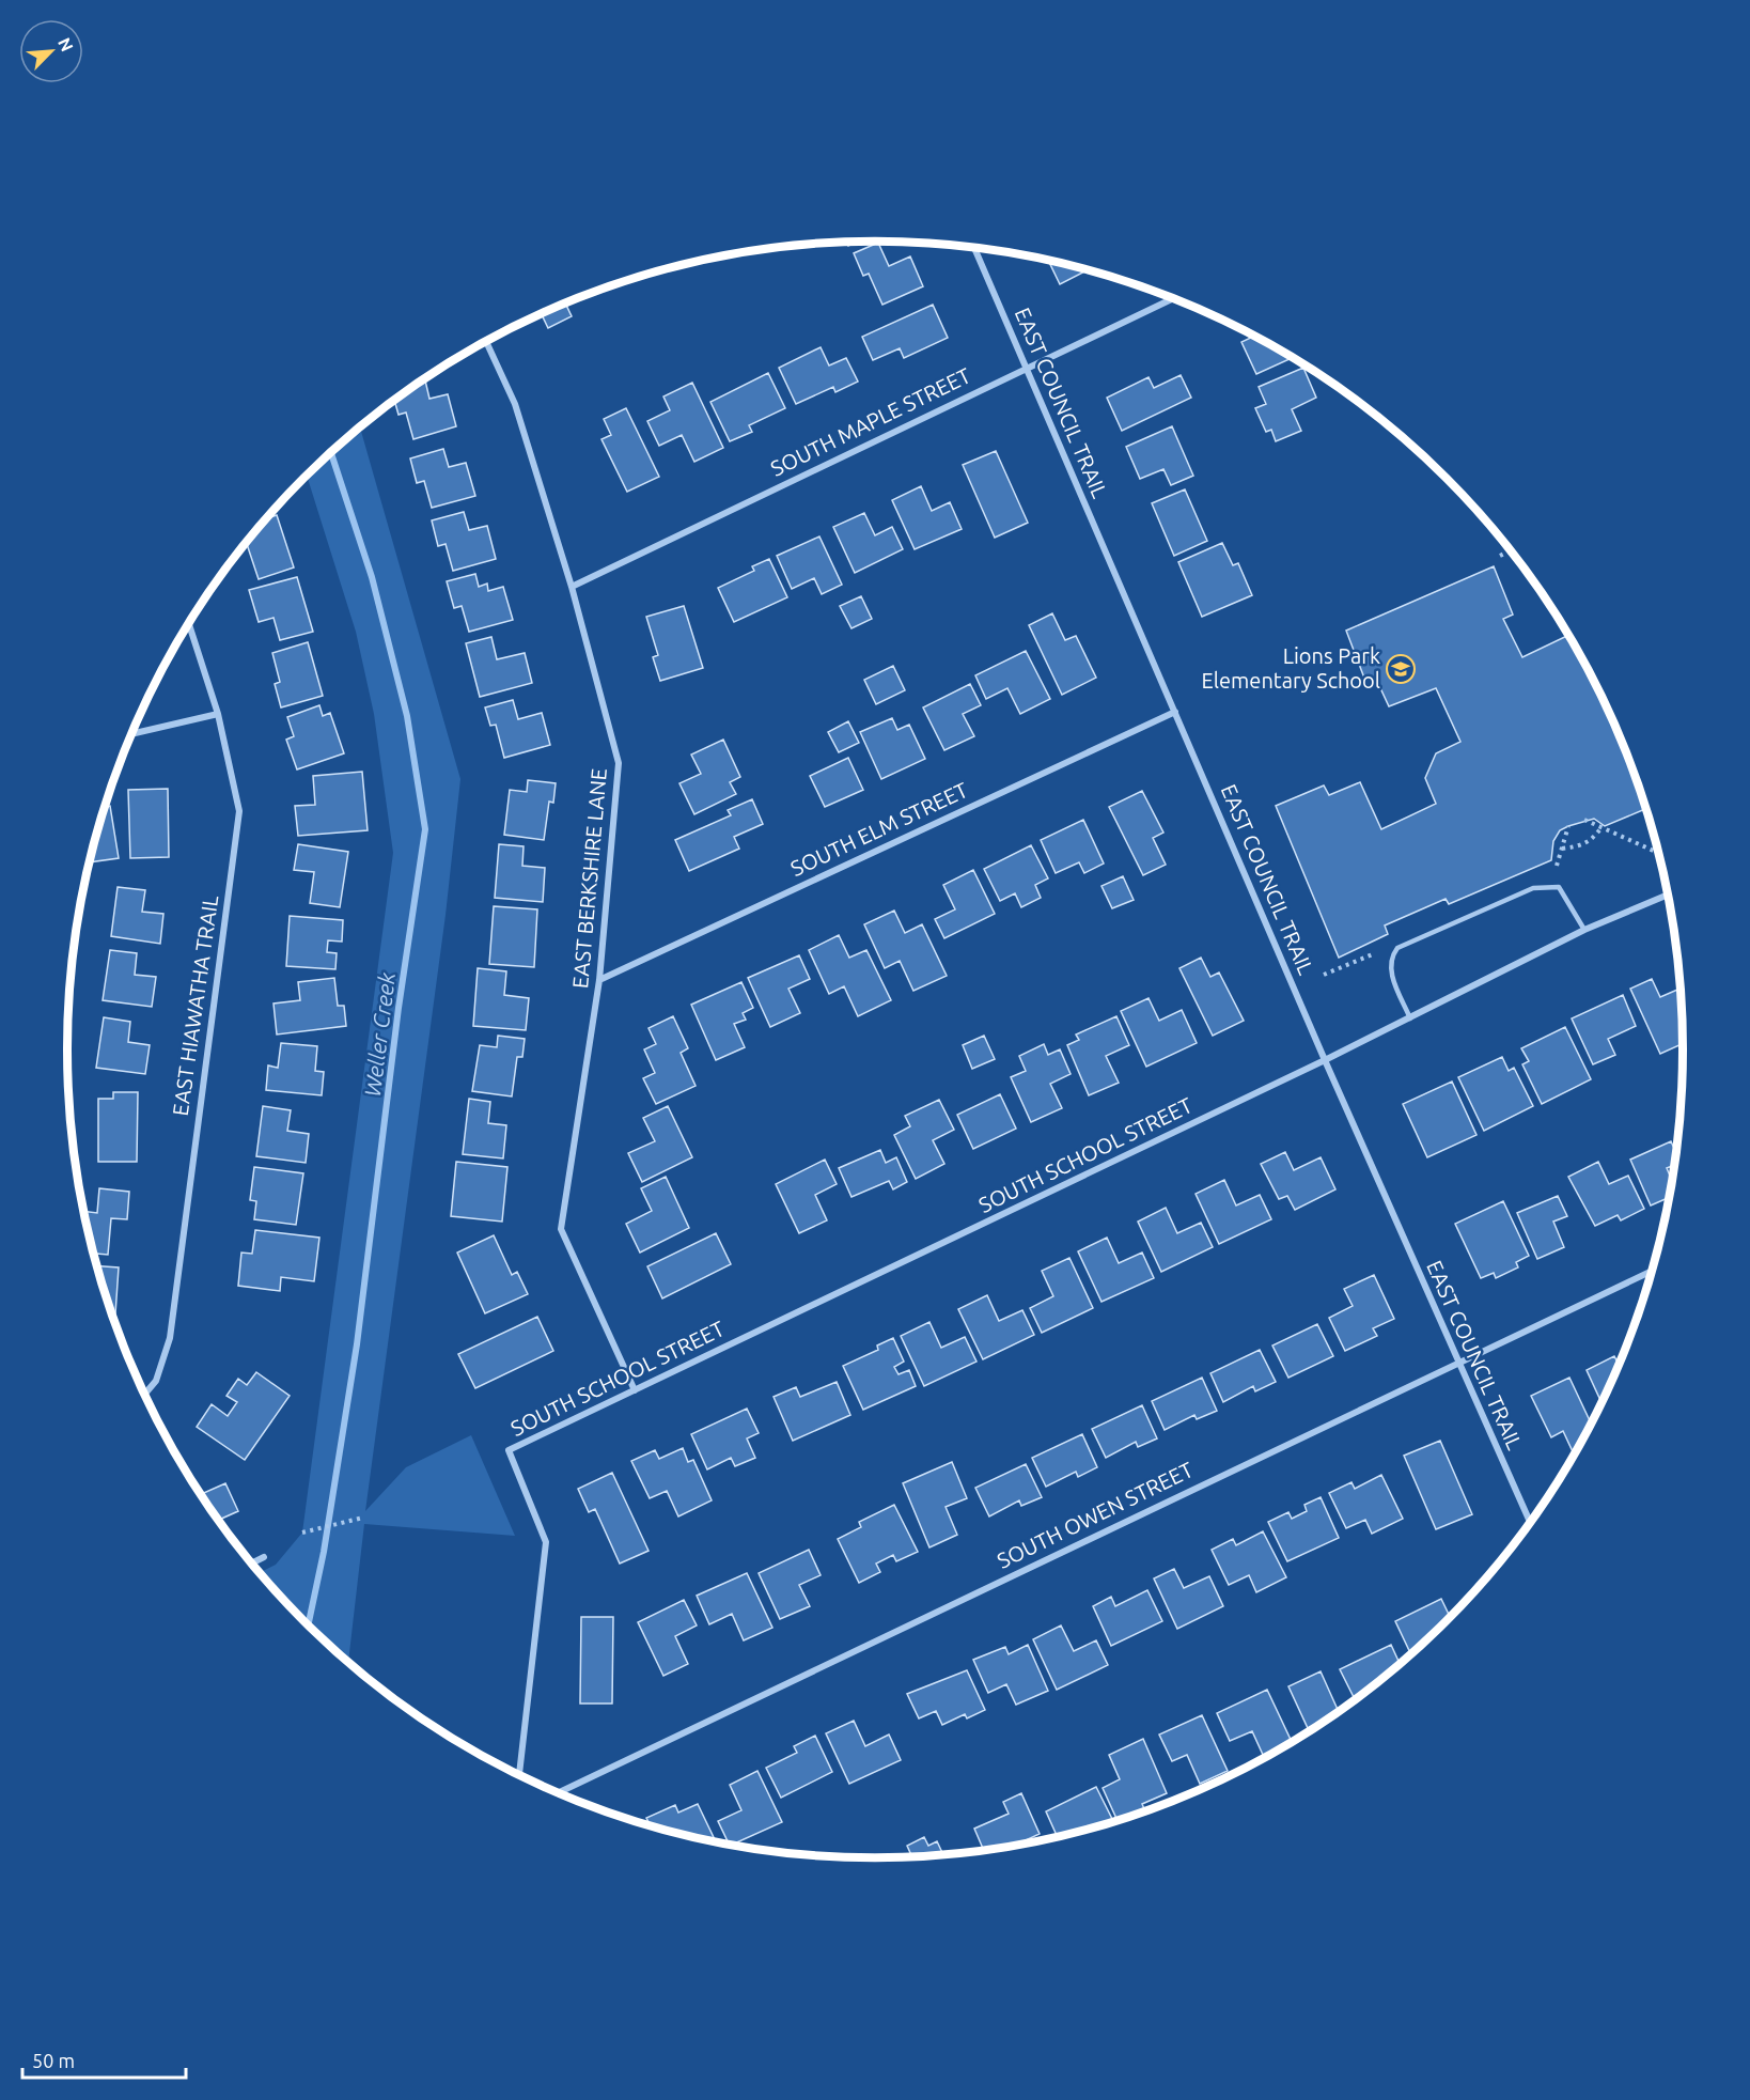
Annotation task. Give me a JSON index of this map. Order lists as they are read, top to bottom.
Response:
{
  "streets": {
    "street": [
      "EAST COUNCIL TRAIL",
      "SOUTH MAPLE STREET",
      "SOUTH ELM STREET",
      "EAST BERKSHIRE LANE",
      "EAST HIAWATHA TRAIL",
      "SOUTH SCHOOL STREET",
      "SOUTH OWEN STREET"
    ]
  },
  "crossings": [
    ["EAST COUNCIL TRAIL", "SOUTH MAPLE STREET"],
    ["EAST COUNCIL TRAIL", "SOUTH ELM STREET"],
    ["EAST COUNCIL TRAIL", "SOUTH SCHOOL STREET"],
    ["EAST COUNCIL TRAIL", "SOUTH OWEN STREET"],
    ["SOUTH MAPLE STREET", "EAST BERKSHIRE LANE"],
    ["SOUTH ELM STREET", "EAST BERKSHIRE LANE"],
    ["EAST BERKSHIRE LANE", "SOUTH SCHOOL STREET"]
  ],
  "water": ["Weller Creek"],
  "places": {
    "school or university": ["Lions Park Elementary School"]
  },
  "scale_bar": "50 m",
  "north": "top right"
}
